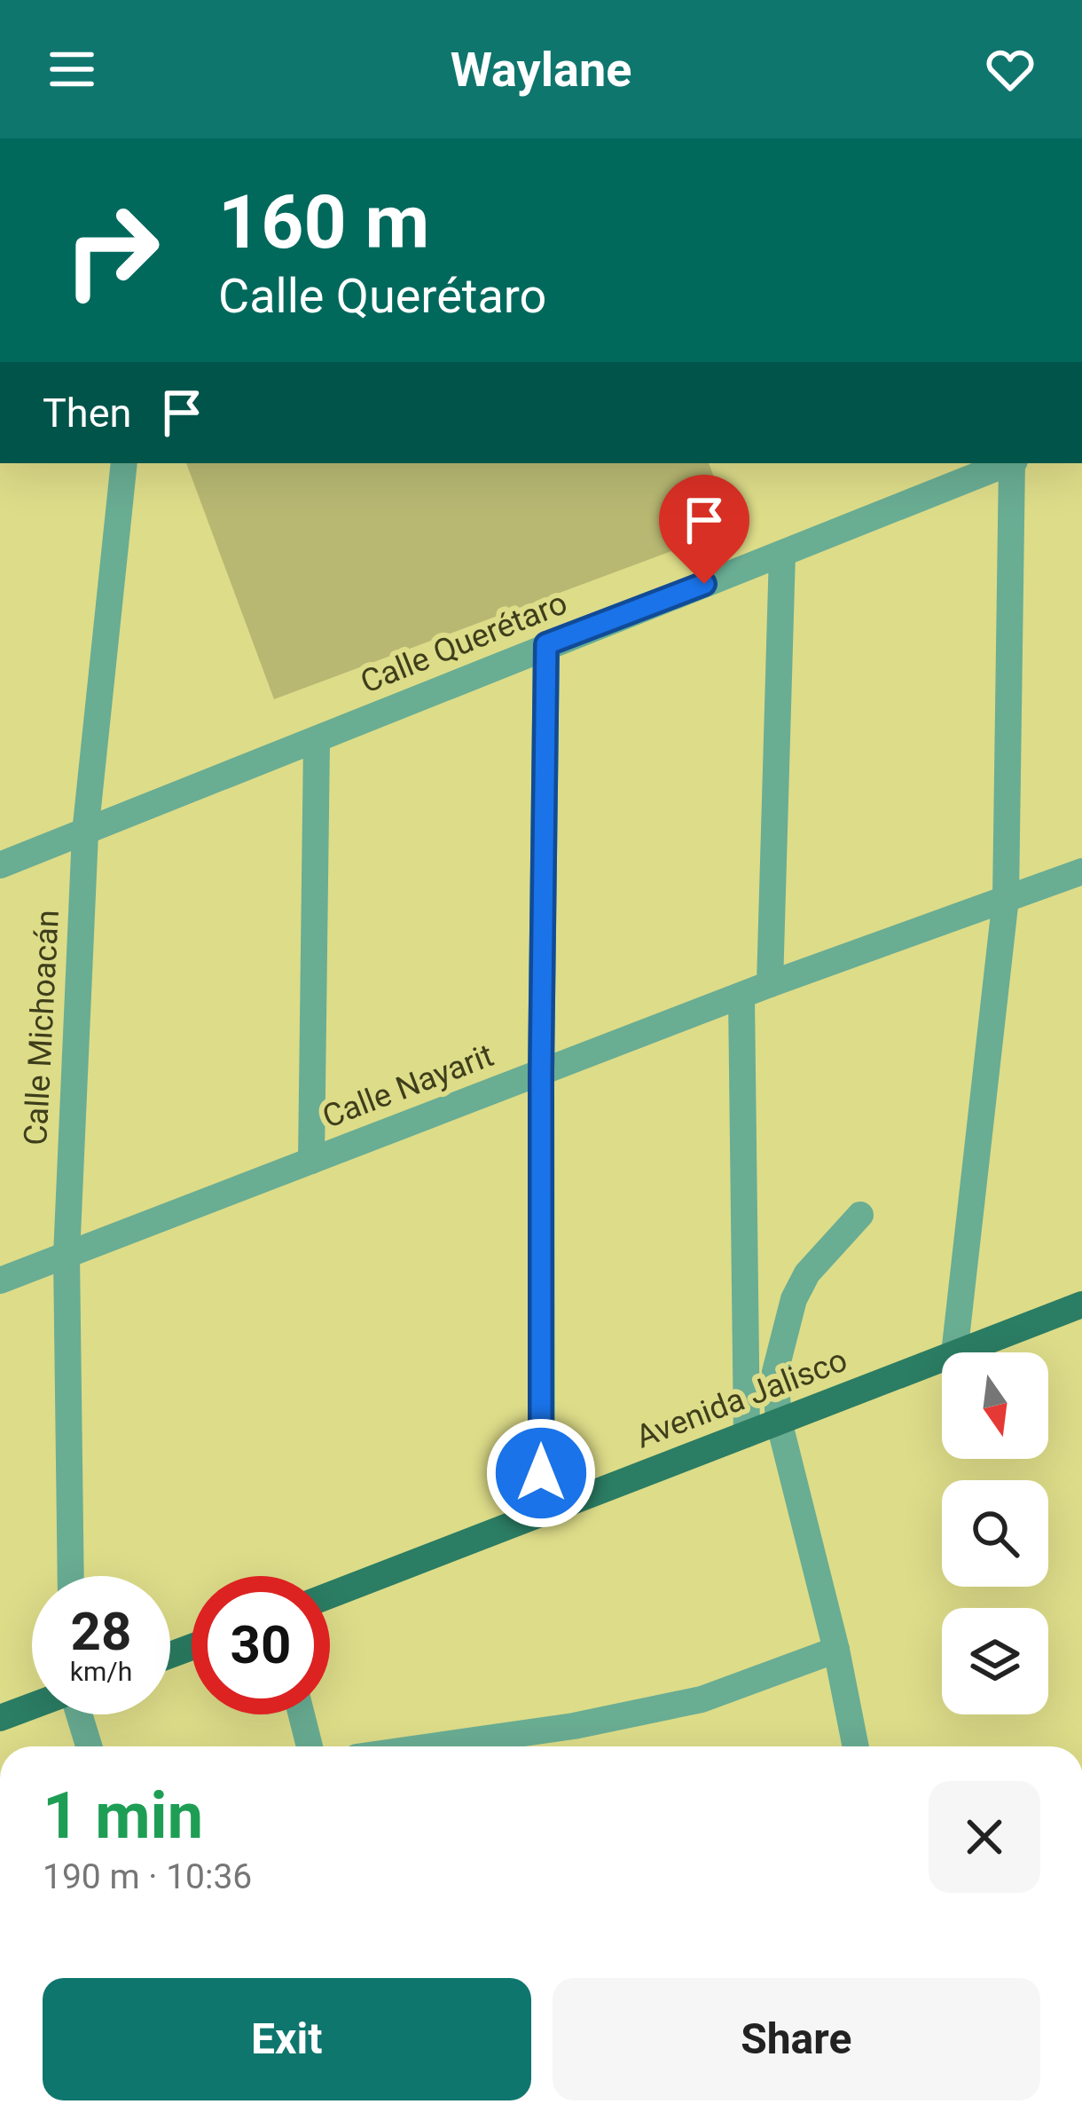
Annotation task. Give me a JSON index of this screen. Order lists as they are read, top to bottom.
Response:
{
  "streets": {
    "main road": ["Avenida Jalisco"],
    "street": ["Calle Querétaro", "Calle Michoacán", "Calle Nayarit"]
  },
  "crossings": [
    ["Calle Querétaro", "Calle Michoacán"],
    ["Calle Michoacán", "Calle Nayarit"]
  ],
  "north": "bottom",
  "page": {
    "header": "Waylane",
    "turn": ["160 m", "Calle Querétaro"],
    "then": "Then",
    "speed": "28 km/h",
    "limit": "30",
    "heading": ["1 min", "190 m · 10:36"],
    "buttons": ["Exit", "Share"]
  }
}
